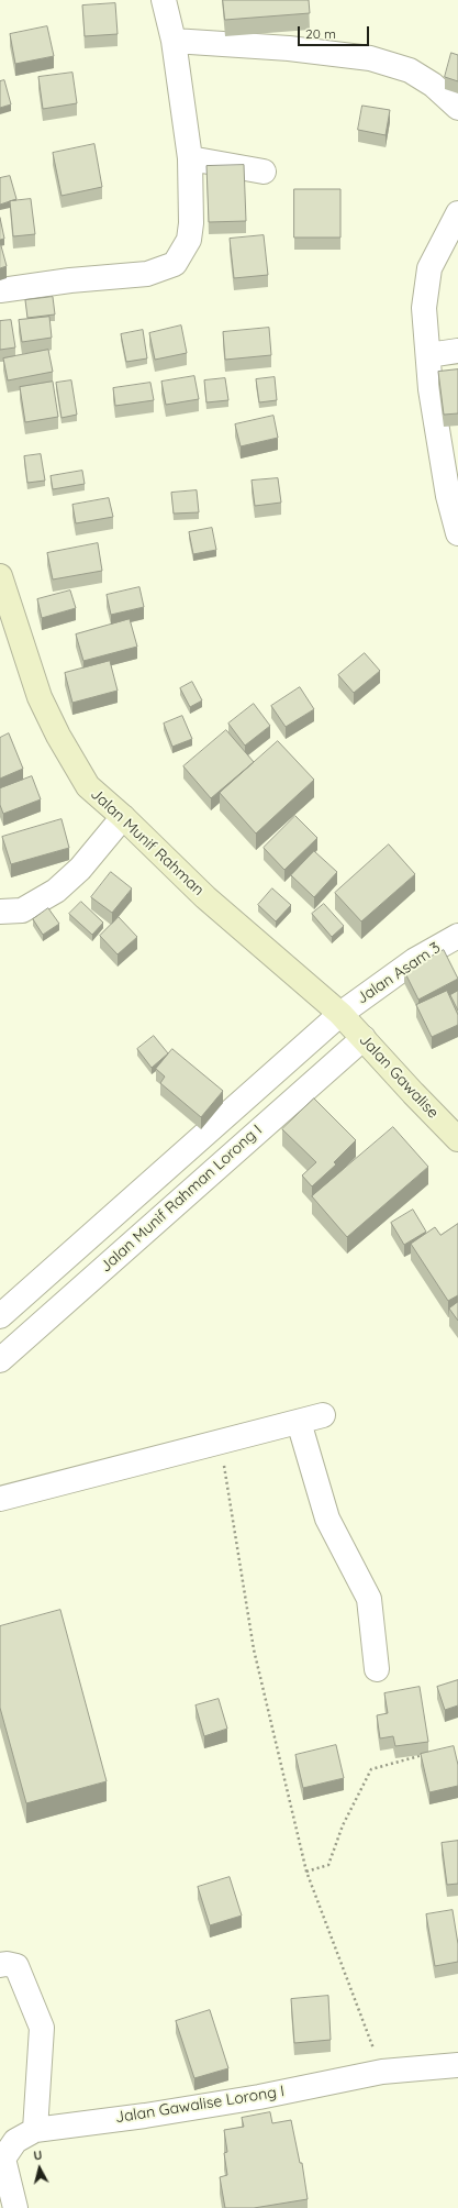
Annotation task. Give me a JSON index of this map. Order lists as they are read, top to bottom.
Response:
{
  "streets": {
    "street": [
      "Jalan Munif Rahman",
      "Jalan Asam 3",
      "Jalan Gawalise",
      "Jalan Munif Rahman Lorong I",
      "Jalan Gawalise Lorong I"
    ]
  },
  "crossings": [
    ["Jalan Munif Rahman", "Jalan Asam 3"],
    ["Jalan Munif Rahman", "Jalan Gawalise"],
    ["Jalan Asam 3", "Jalan Gawalise"],
    ["Jalan Gawalise", "Jalan Munif Rahman Lorong I"]
  ],
  "scale_bar": "20 m",
  "north": "top"
}
